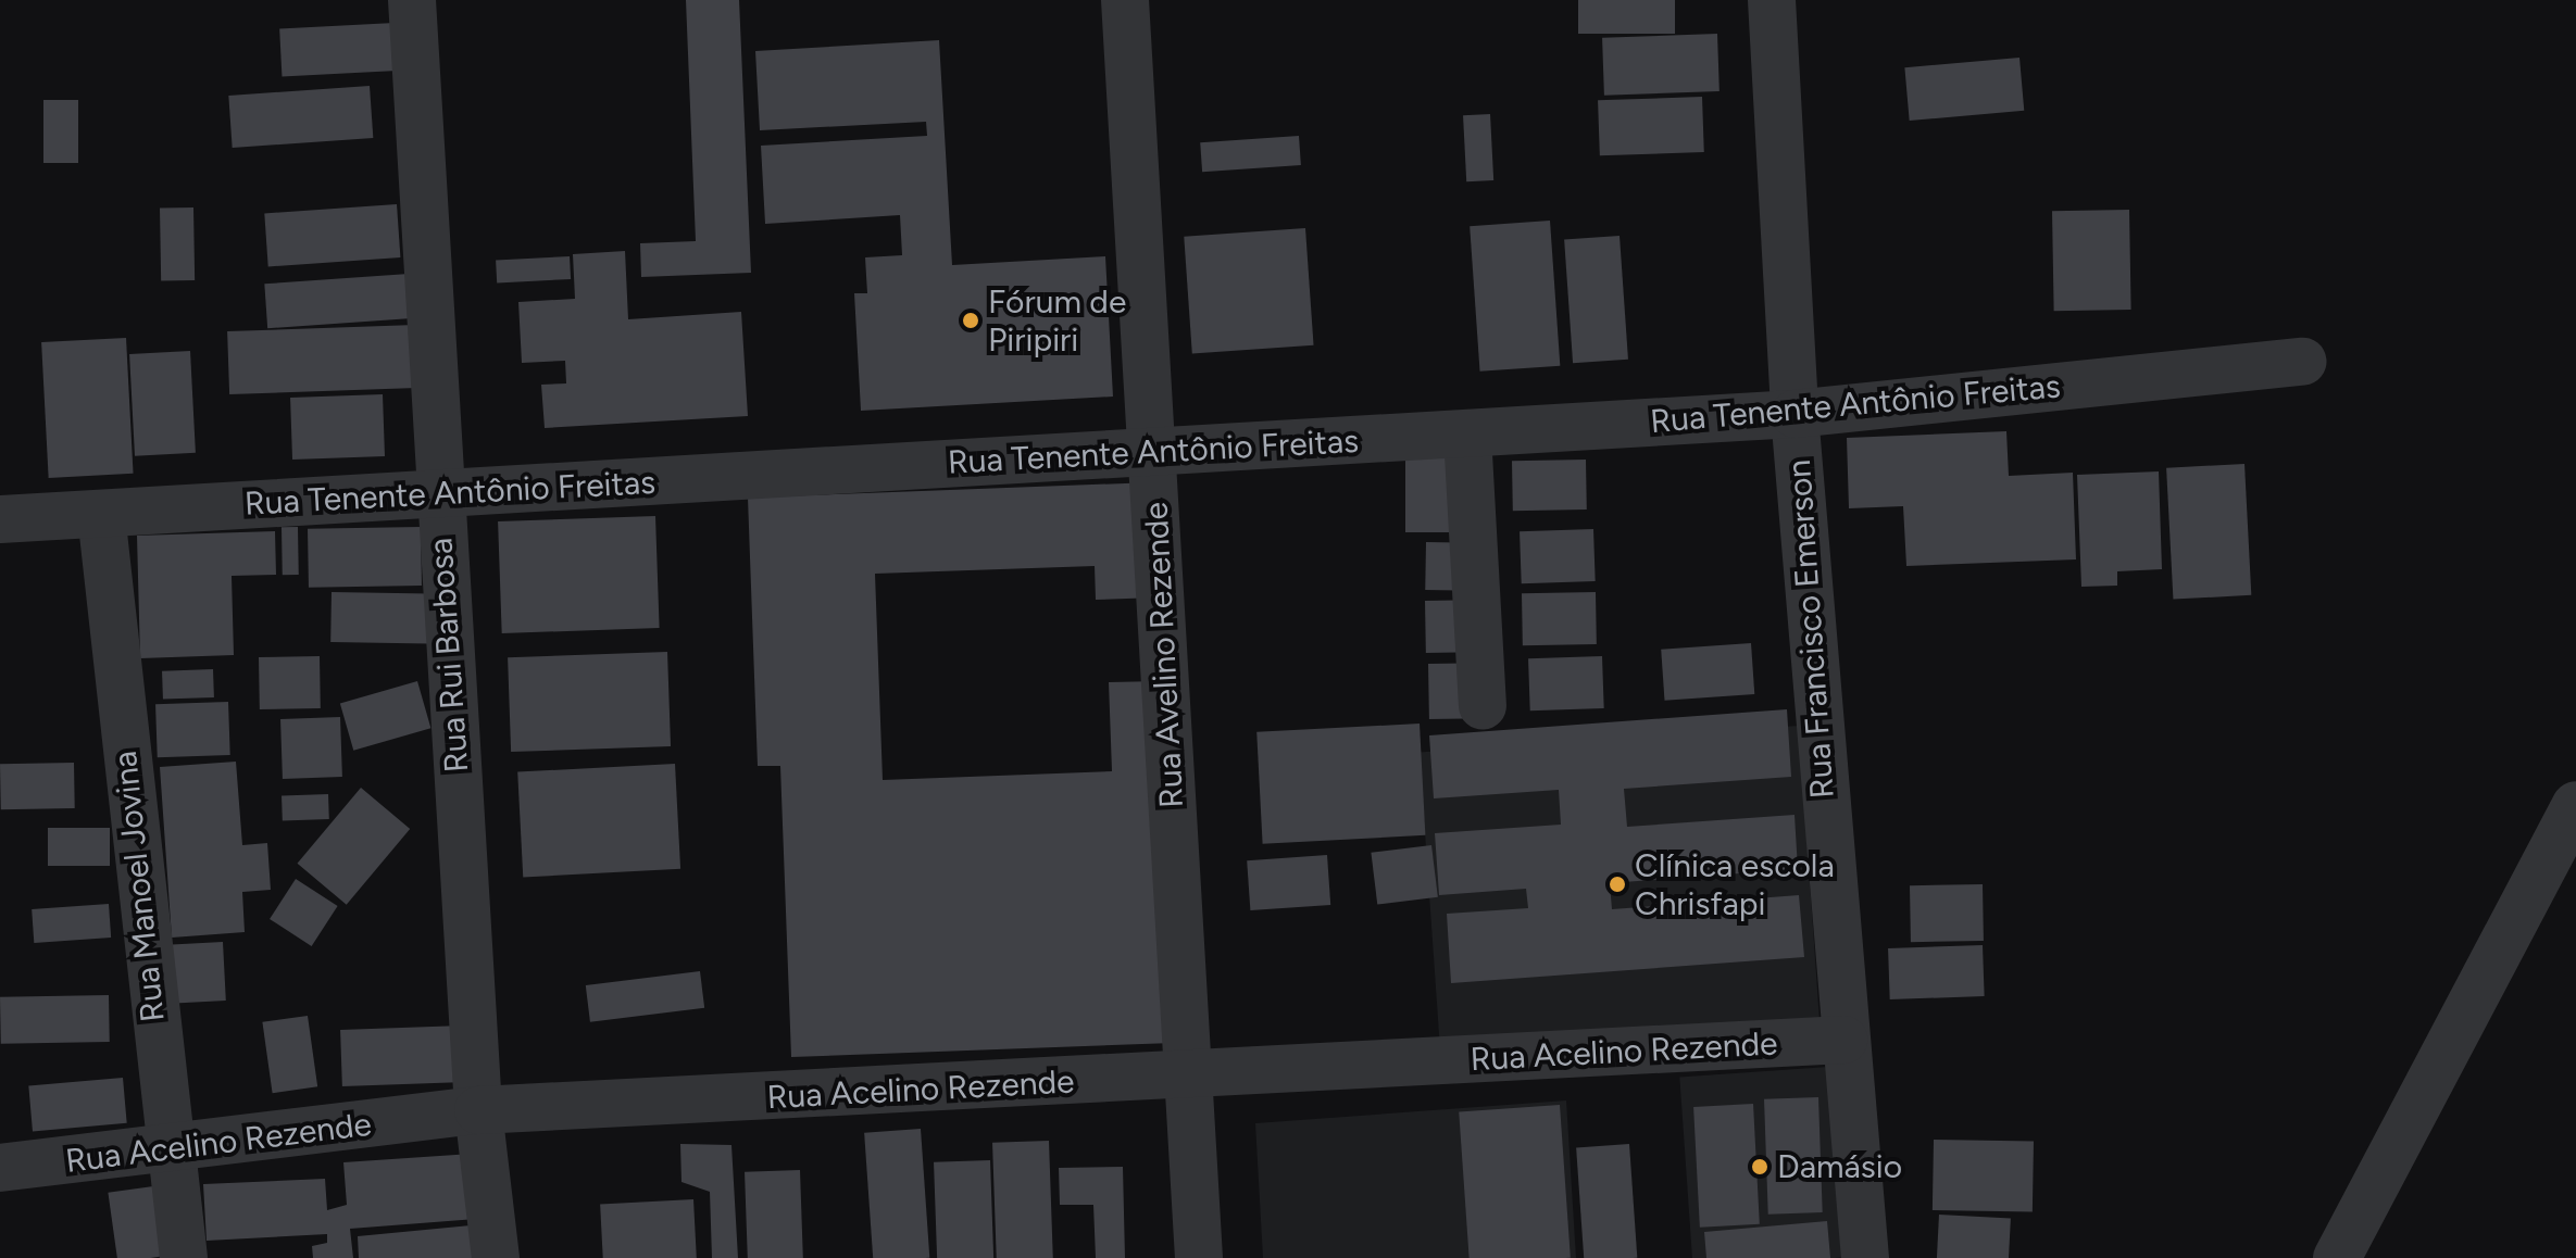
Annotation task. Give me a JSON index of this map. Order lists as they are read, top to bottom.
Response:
{
  "streets": {
    "street": [
      "Rua Tenente Antônio Freitas",
      "Rua Francisco Emerson",
      "Rua Rui Barbosa",
      "Rua Avelino Rezende",
      "Rua Manoel Jovina",
      "Rua Acelino Rezende"
    ]
  },
  "crossings": [
    ["Rua Tenente Antônio Freitas", "Rua Francisco Emerson"],
    ["Rua Tenente Antônio Freitas", "Rua Rui Barbosa"],
    ["Rua Tenente Antônio Freitas", "Rua Avelino Rezende"],
    ["Rua Tenente Antônio Freitas", "Rua Manoel Jovina"],
    ["Rua Francisco Emerson", "Rua Acelino Rezende"],
    ["Rua Rui Barbosa", "Rua Acelino Rezende"],
    ["Rua Avelino Rezende", "Rua Acelino Rezende"],
    ["Rua Manoel Jovina", "Rua Acelino Rezende"]
  ],
  "places": ["Fórum de Piripiri", "Clínica escola Chrisfapi", "Damásio"]
}
